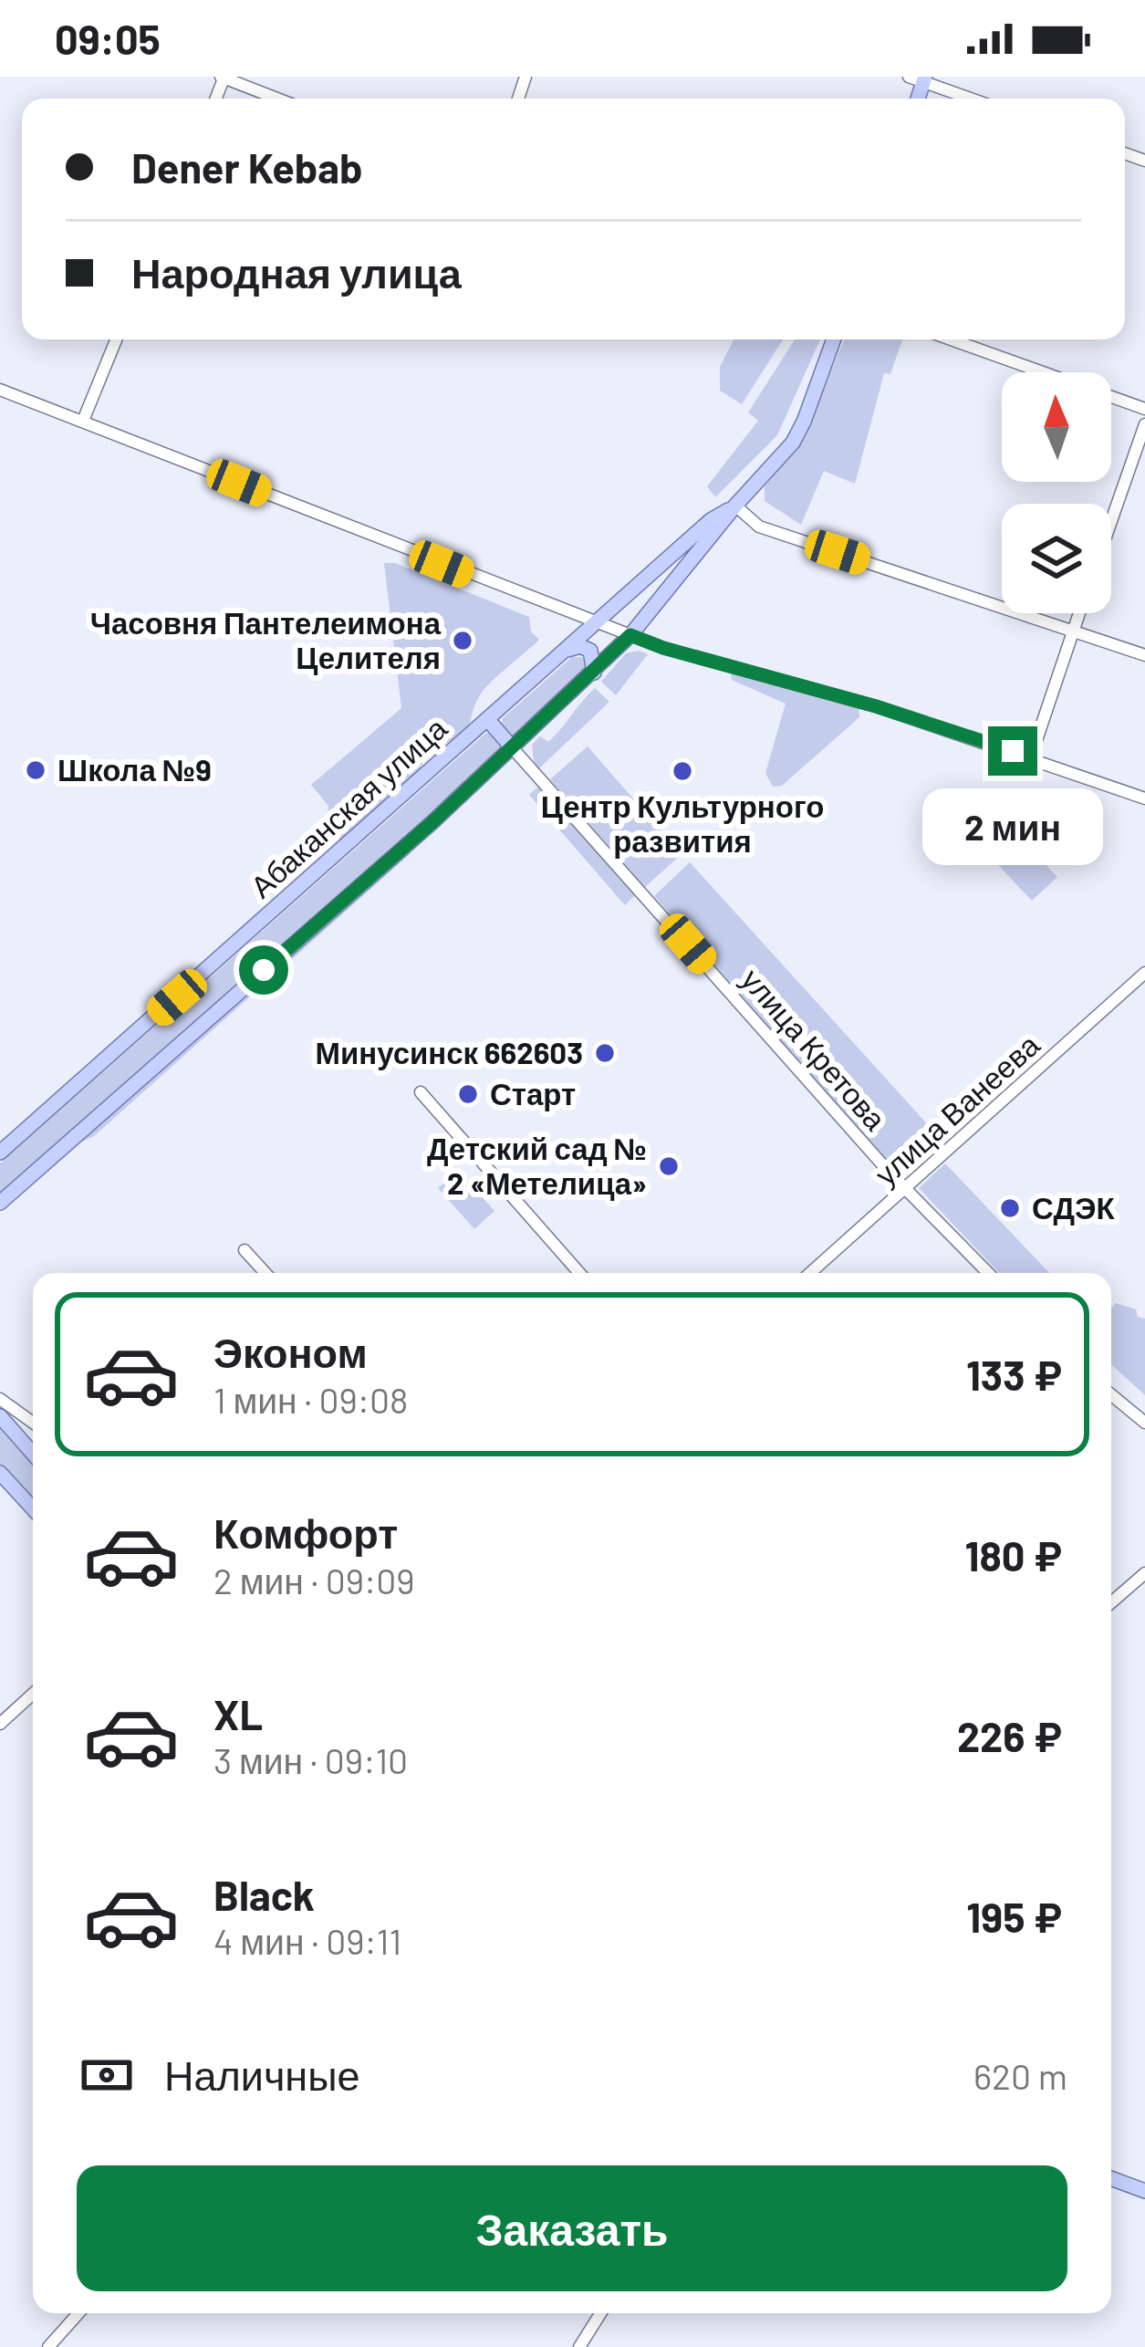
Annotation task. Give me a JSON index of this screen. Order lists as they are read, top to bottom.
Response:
{
  "streets": {
    "main road": ["Абаканская улица"],
    "street": ["улица Кретова", "улица Ванеева"]
  },
  "crossings": [
    ["Абаканская улица", "улица Кретова"],
    ["улица Кретова", "улица Ванеева"]
  ],
  "places": [
    "Часовня Пантелеимона Целителя",
    "Школа №9",
    "Центр Культурного развития",
    "Минусинск 662603",
    "Старт",
    "Детский сад № 2 «Метелица»",
    "СДЭК"
  ],
  "north": "top",
  "page": {
    "status": "09:05",
    "banner": ["Dener Kebab", "Народная улица"],
    "bubble": "2 мин",
    "list": [
      {
        "name": "Эконом",
        "note": "1 мин · 09:08",
        "value": "133 ₽"
      },
      {
        "name": "Комфорт",
        "note": "2 мин · 09:09",
        "value": "180 ₽"
      },
      {
        "name": "XL",
        "note": "3 мин · 09:10",
        "value": "226 ₽"
      },
      {
        "name": "Black",
        "note": "4 мин · 09:11",
        "value": "195 ₽"
      }
    ],
    "pay": ["Наличные", "620 m"],
    "buttons": "Заказать"
  }
}
